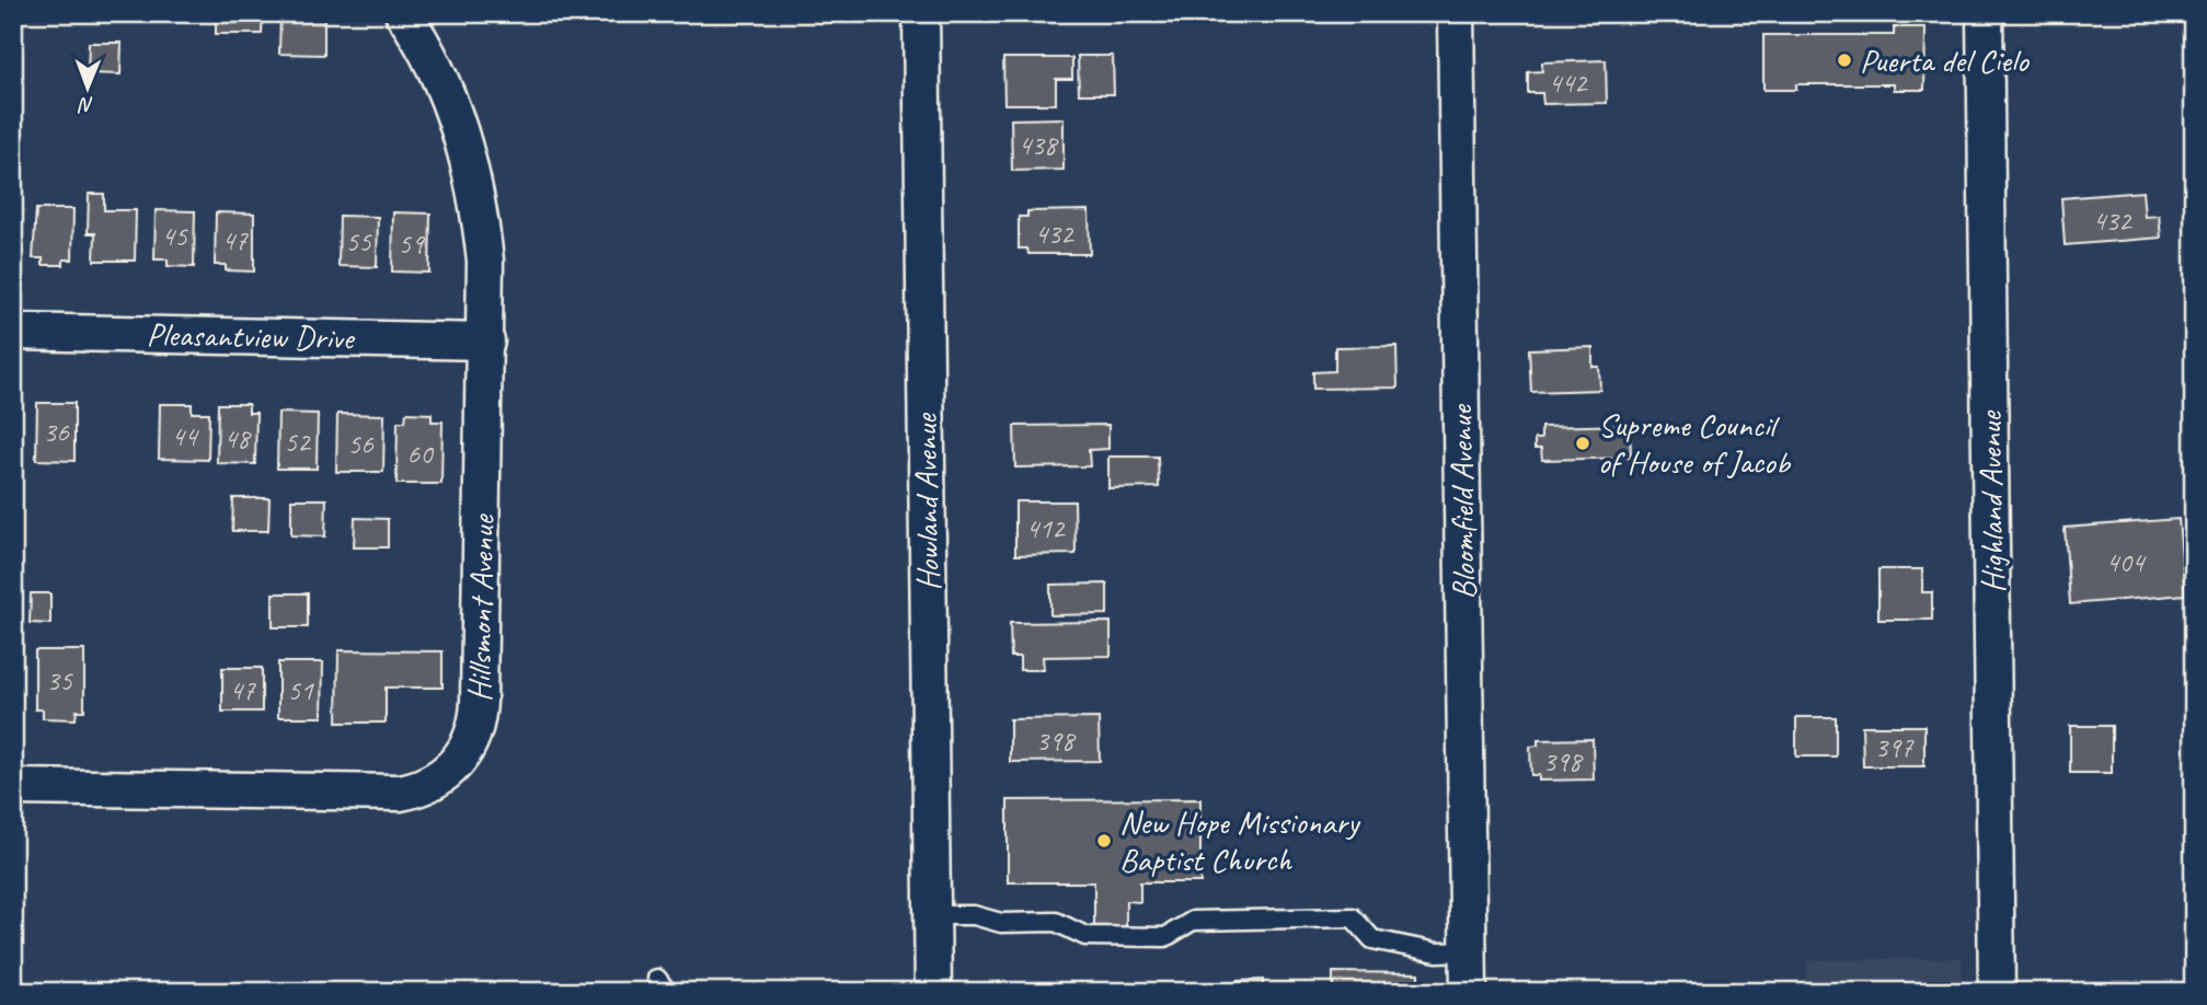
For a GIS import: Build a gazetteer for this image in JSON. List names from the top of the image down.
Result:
{
  "streets": {
    "street": [
      "Pleasantview Drive",
      "Howland Avenue",
      "Bloomfield Avenue",
      "Highland Avenue",
      "Hillsmont Avenue"
    ]
  },
  "crossings": [
    ["Pleasantview Drive", "Hillsmont Avenue"]
  ],
  "places": ["Puerta del Cielo", "Supreme Council of House of Jacob", "New Hope Missionary Baptist Church"],
  "house_numbers": [
    "442",
    "438",
    "432",
    "432",
    "45",
    "47",
    "55",
    "59",
    "36",
    "44",
    "48",
    "52",
    "56",
    "60",
    "412",
    "404",
    "35",
    "47",
    "51",
    "398",
    "397",
    "398"
  ],
  "north": "bottom"
}
